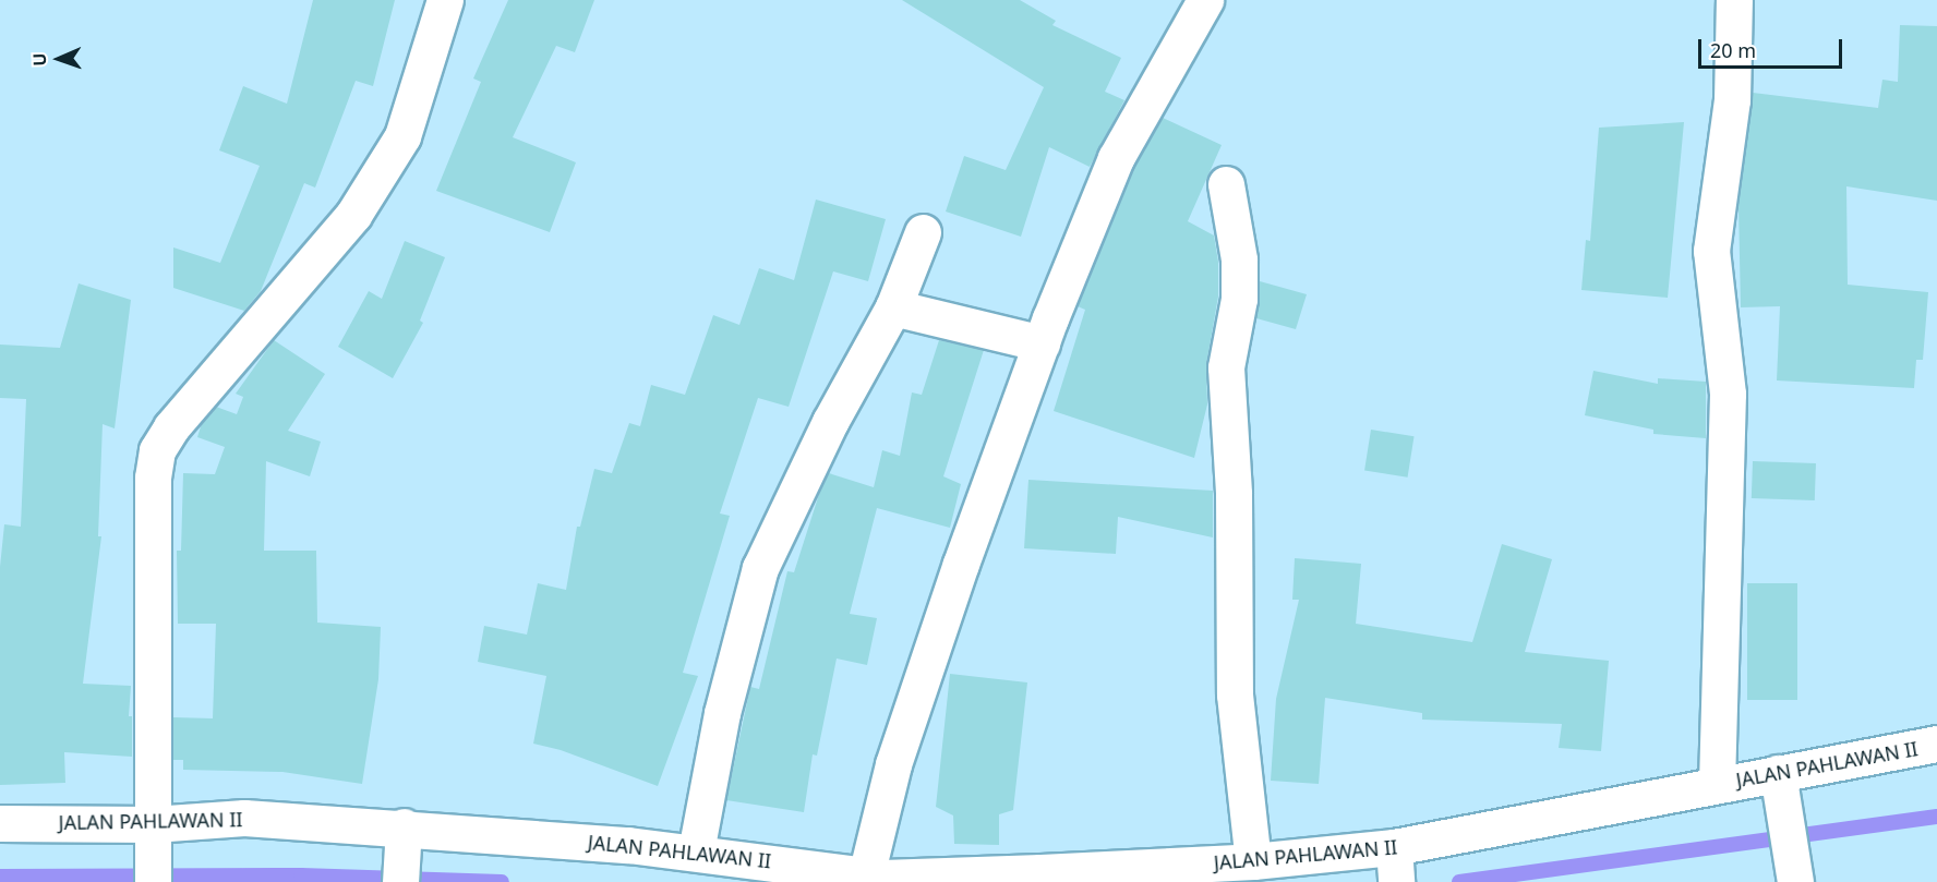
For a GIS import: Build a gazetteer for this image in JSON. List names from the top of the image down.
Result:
{
  "streets": {
    "street": ["JALAN PAHLAWAN II"]
  },
  "scale_bar": "20 m",
  "north": "left"
}
